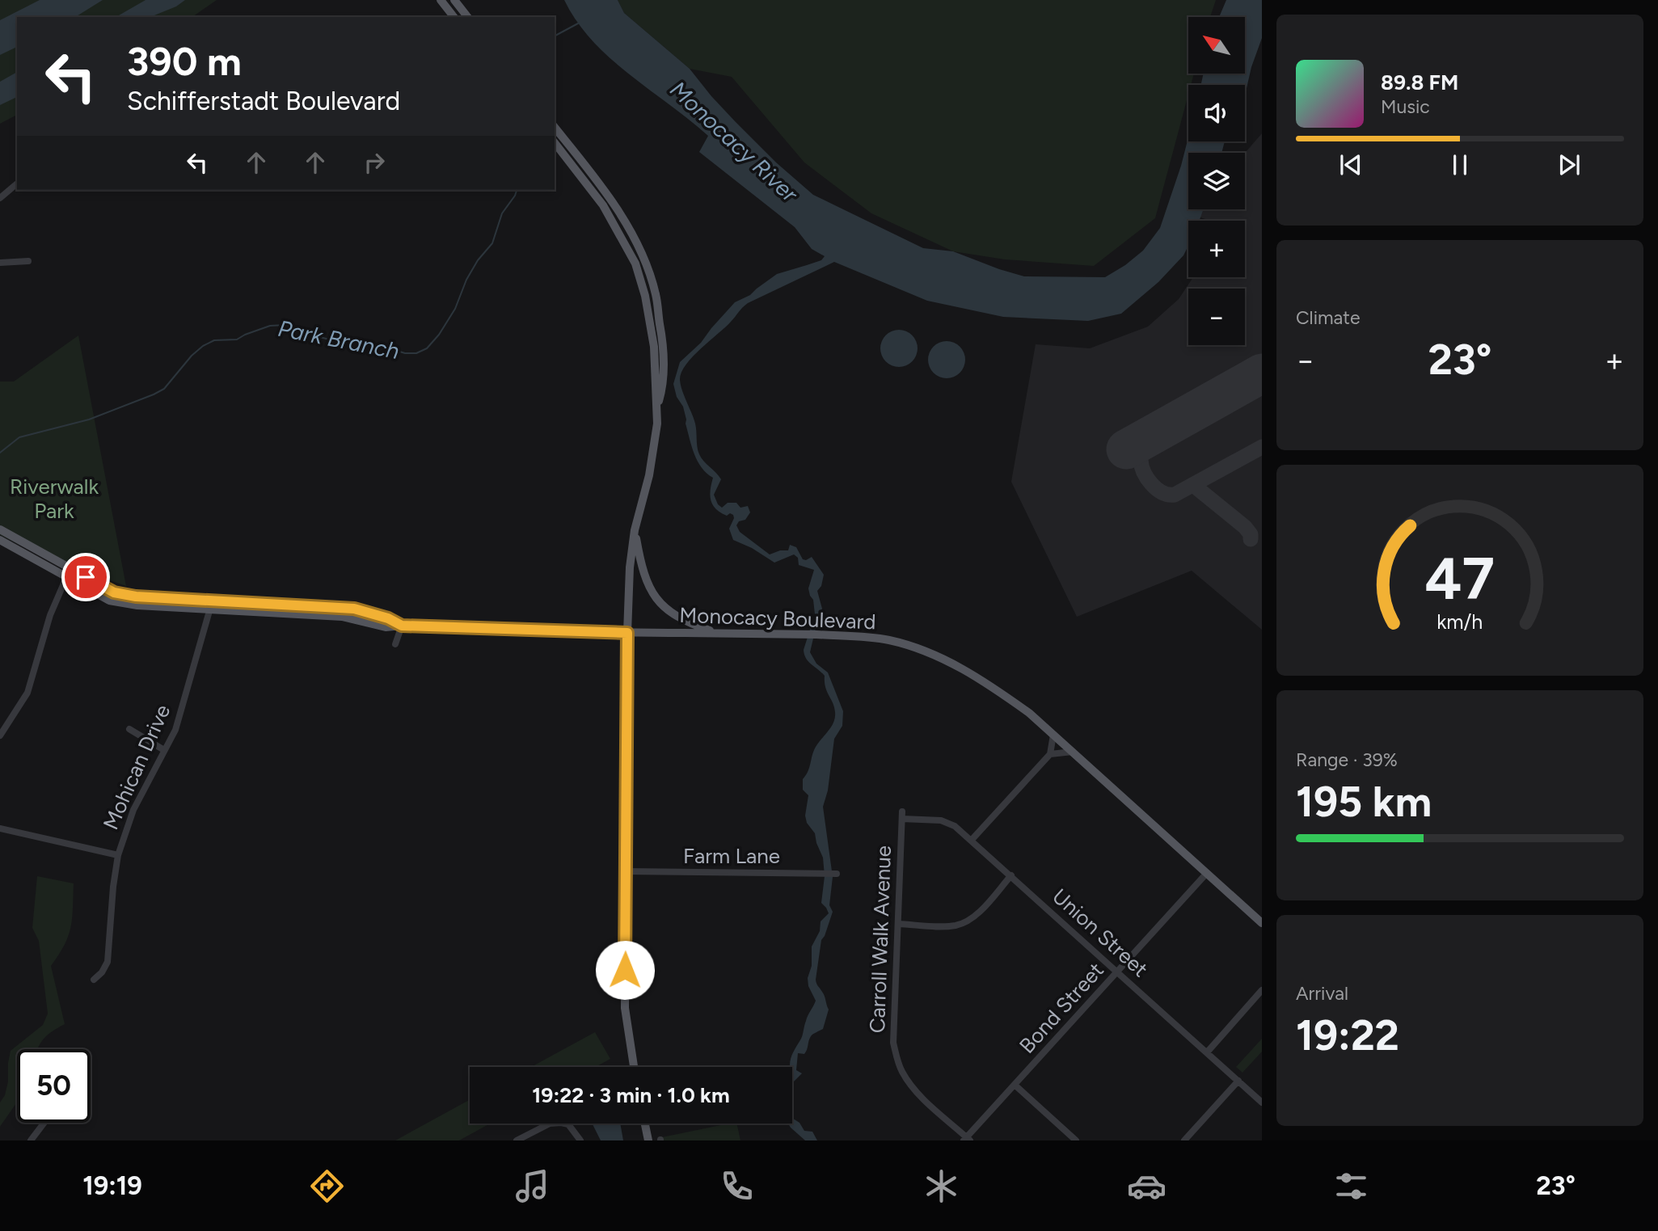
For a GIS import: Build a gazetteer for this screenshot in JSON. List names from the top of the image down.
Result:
{
  "streets": {
    "main road": ["Monocacy Boulevard"],
    "street": [
      "Mohican Drive",
      "Farm Lane",
      "Union Street",
      "Carroll Walk Avenue",
      "Bond Street"
    ]
  },
  "crossings": [
    ["Monocacy Boulevard", "Mohican Drive"],
    ["Monocacy Boulevard", "Bond Street"],
    ["Union Street", "Carroll Walk Avenue"],
    ["Union Street", "Bond Street"],
    ["Carroll Walk Avenue", "Bond Street"]
  ],
  "water": ["Monocacy River", "Park Branch"],
  "parks": ["Riverwalk Park"],
  "north": "top left",
  "page": {
    "map_buttons": ["+", "−"],
    "turn": ["390 m", "Schifferstadt Boulevard"],
    "song": ["89.8 FM", "Music"],
    "tile": [
      "Climate",
      ["Range · 39%", "195 km"],
      ["Arrival", "19:22"]
    ],
    "heat": ["−", "23°", "+"],
    "limit": "50",
    "trip": "19:22 · 3 min · 1.0 km",
    "tabs": ["19:19", "23°"],
    "gauge": ["47", "km/h"]
  }
}
